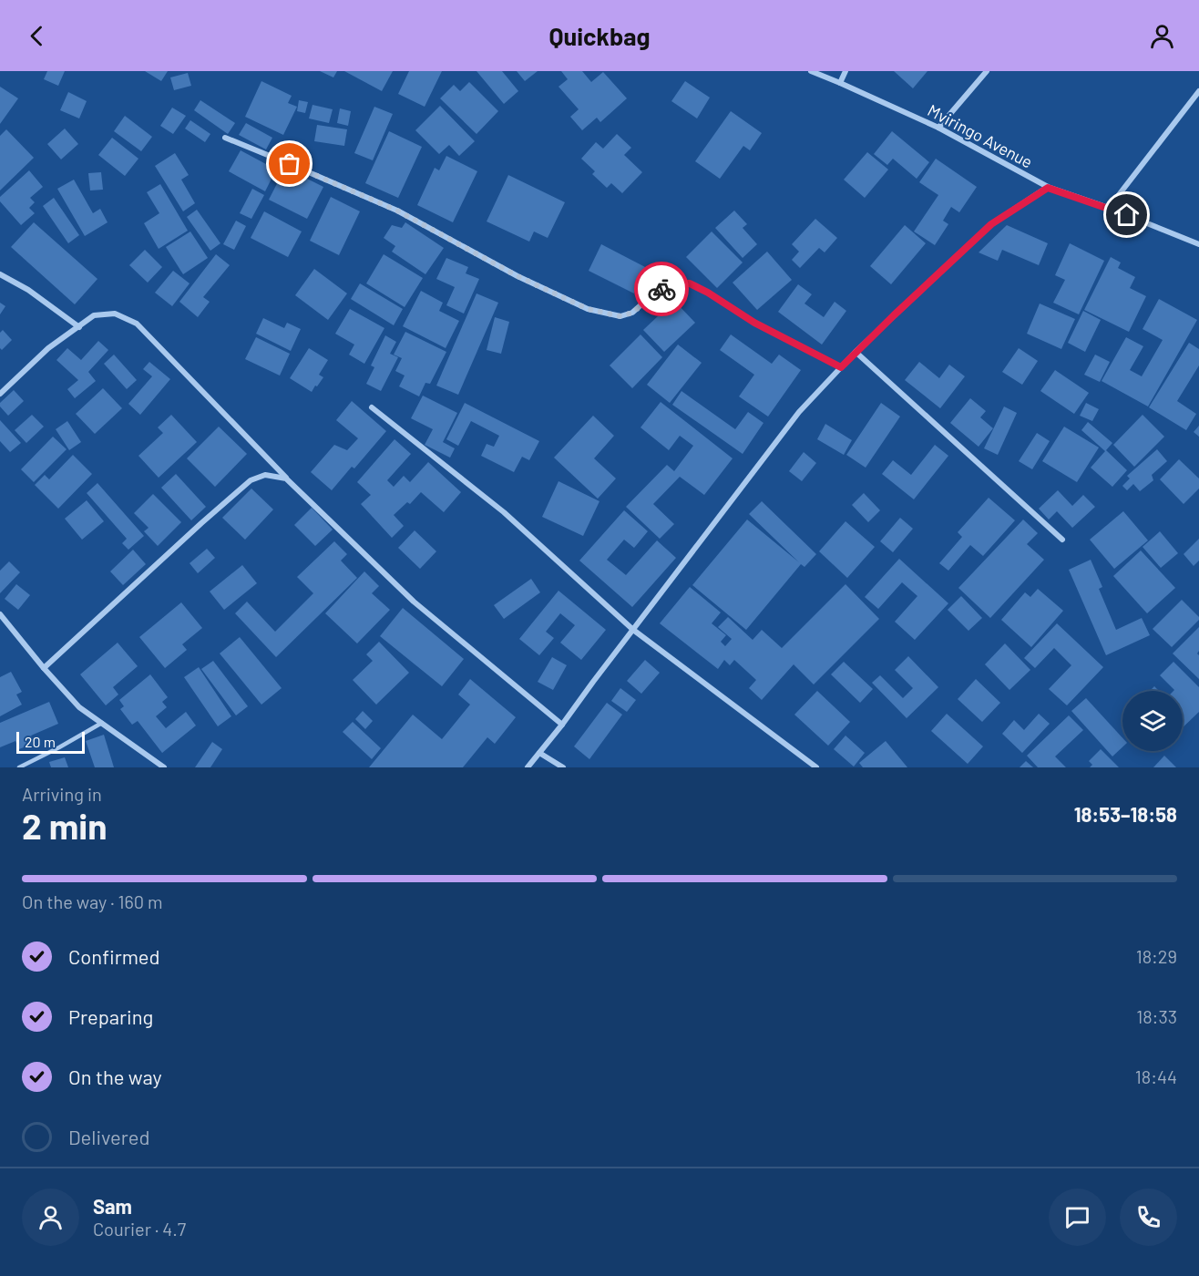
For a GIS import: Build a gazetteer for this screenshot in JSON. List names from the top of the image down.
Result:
{
  "streets": {
    "street": ["Mviringo Avenue"]
  },
  "scale_bar": "20 m",
  "page": {
    "header": "Quickbag",
    "scale": "20 m",
    "heading": ["2 min", "Arriving in", "18:53–18:58"],
    "panel": ["Sam", "Courier · 4.7"],
    "bar": "On the way · 160 m",
    "list": [
      ["Confirmed", "18:29"],
      ["Preparing", "18:33"],
      ["On the way", "18:44"],
      "Delivered"
    ]
  }
}
